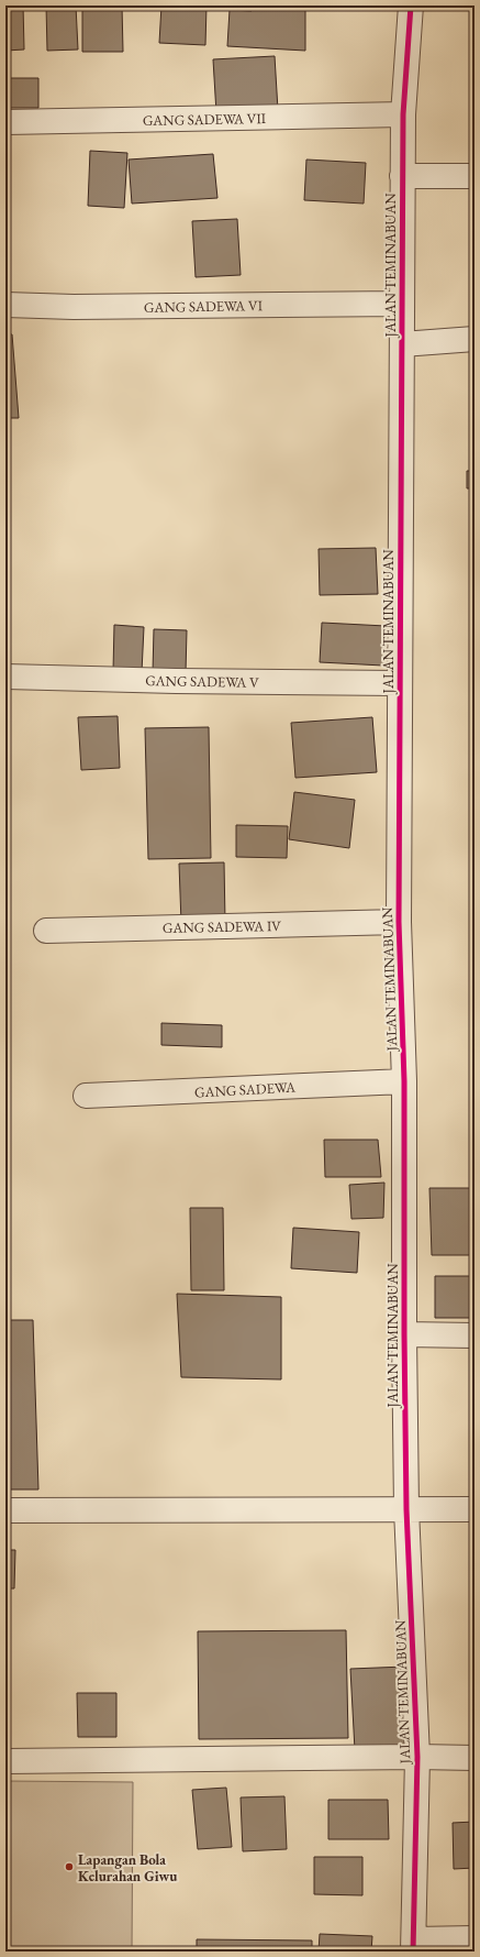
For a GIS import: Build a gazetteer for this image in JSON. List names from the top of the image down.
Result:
{
  "streets": {
    "street": [
      "GANG SADEWA VII",
      "JALAN TEMINABUAN",
      "GANG SADEWA VI",
      "GANG SADEWA V",
      "GANG SADEWA IV",
      "GANG SADEWA"
    ]
  },
  "crossings": [
    ["GANG SADEWA VII", "JALAN TEMINABUAN"],
    ["JALAN TEMINABUAN", "GANG SADEWA VI"],
    ["JALAN TEMINABUAN", "GANG SADEWA V"],
    ["JALAN TEMINABUAN", "GANG SADEWA IV"],
    ["JALAN TEMINABUAN", "GANG SADEWA"]
  ],
  "places": ["Lapangan Bola Kelurahan Giwu"]
}
